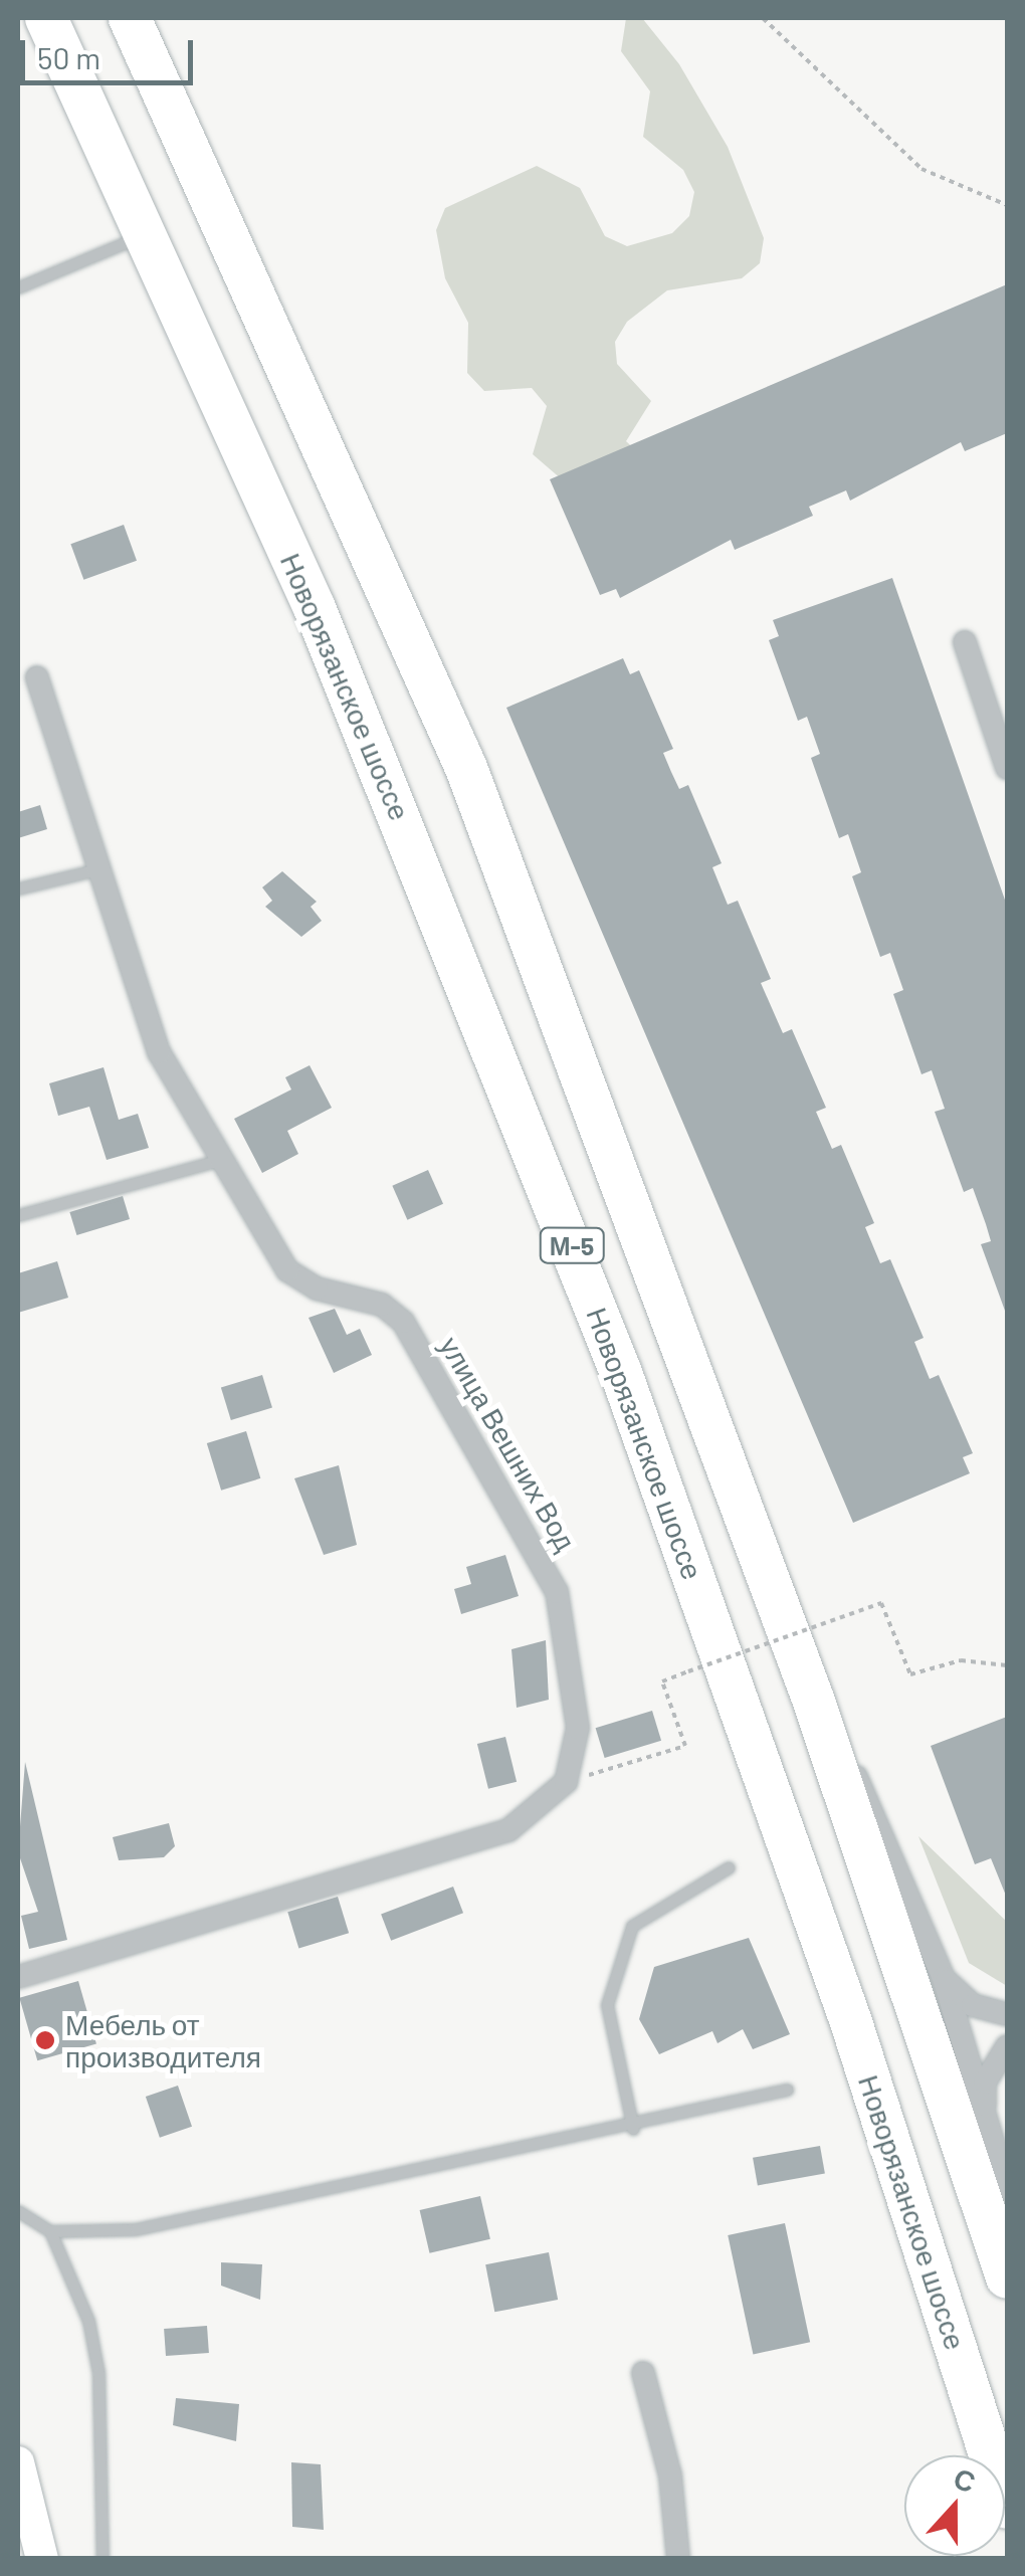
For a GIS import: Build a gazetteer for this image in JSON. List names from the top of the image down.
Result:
{
  "streets": {
    "highway": ["Новорязанское шоссе", "М-5"],
    "street": ["улица Вешних Вод"]
  },
  "places": ["Мебель от производителя"],
  "scale_bar": "50 m",
  "north": "top"
}
